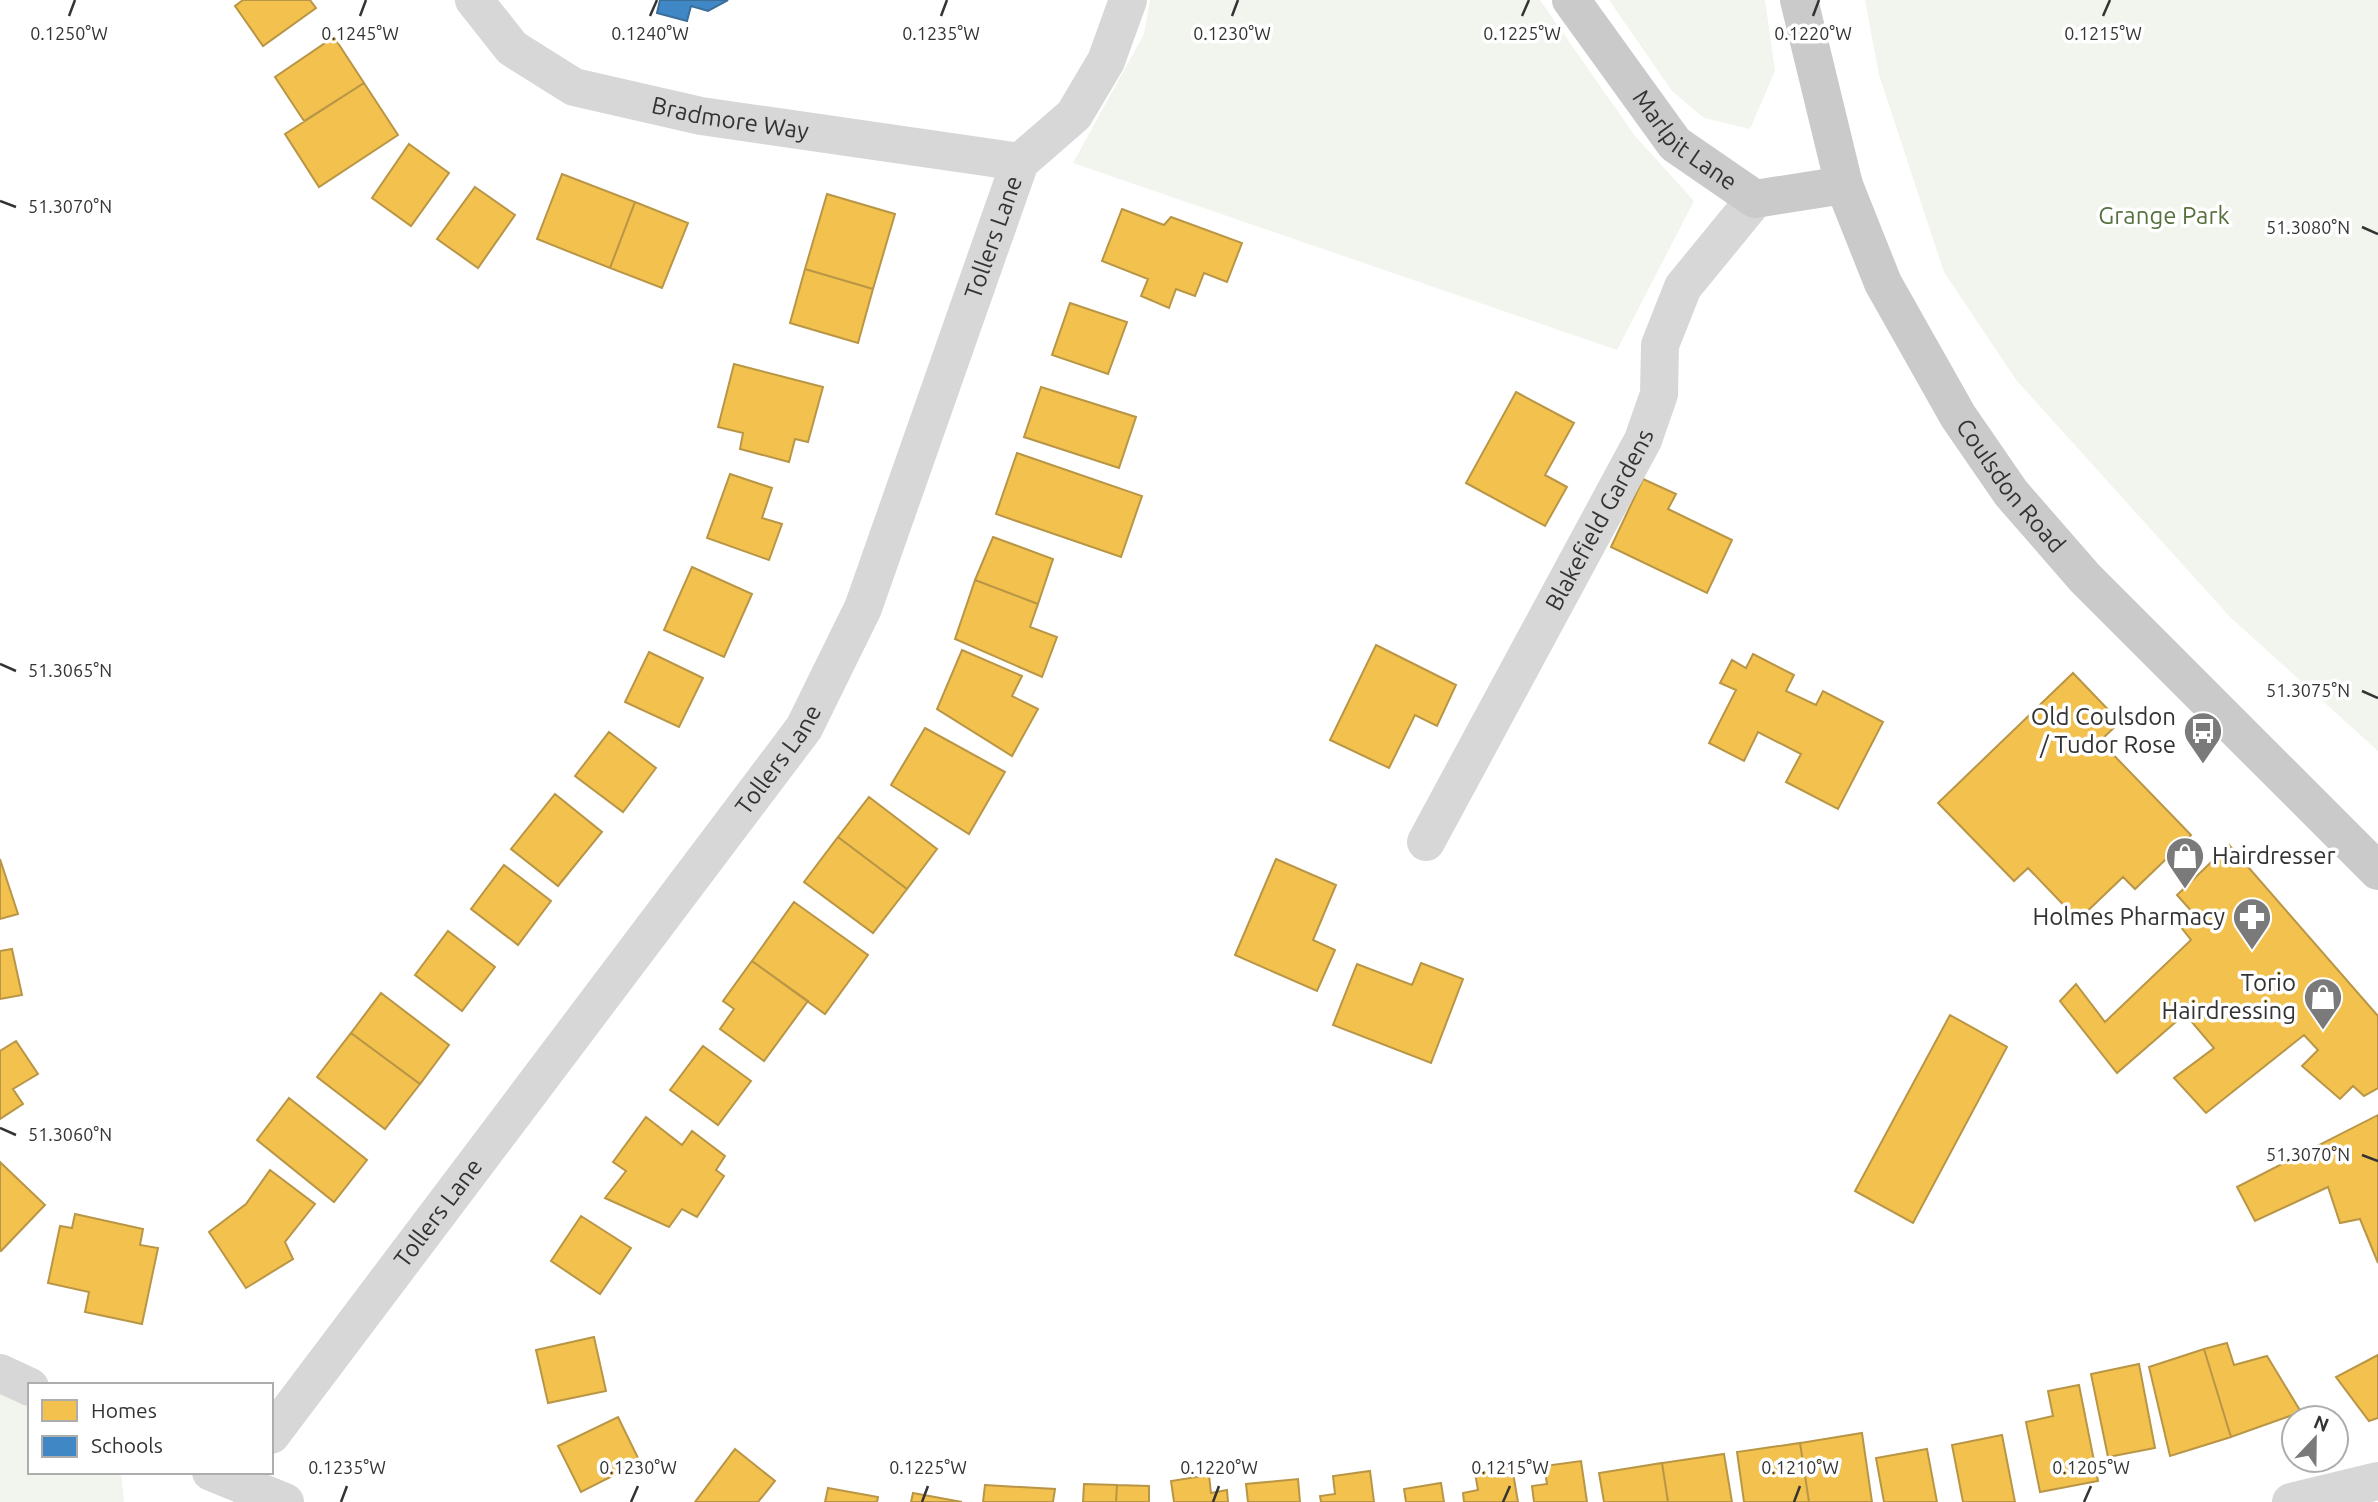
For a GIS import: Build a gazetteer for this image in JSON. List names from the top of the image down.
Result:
{
  "streets": {
    "main road": ["Marlpit Lane", "Coulsdon Road"],
    "street": ["Bradmore Way", "Tollers Lane", "Blakefield Gardens"]
  },
  "crossings": [
    ["Bradmore Way", "Tollers Lane"],
    ["Marlpit Lane", "Coulsdon Road"],
    ["Marlpit Lane", "Blakefield Gardens"]
  ],
  "parks": ["Grange Park"],
  "places": {
    "bus stop": ["Old Coulsdon / Tudor Rose"],
    "shop": ["Hairdresser", "Torio Hairdressing"],
    "pharmacy": ["Holmes Pharmacy"]
  },
  "legend": ["Homes", "Schools"],
  "north": "top",
  "coordinates": [
    "0.1245°W",
    "0.1230°W",
    "0.1215°W",
    "0.1250°W",
    "0.1240°W",
    "0.1235°W",
    "0.1225°W",
    "0.1220°W",
    "51.3070°N",
    "51.3080°N",
    "51.3065°N",
    "51.3075°N",
    "51.3060°N",
    "0.1210°W",
    "0.1205°W"
  ]
}
